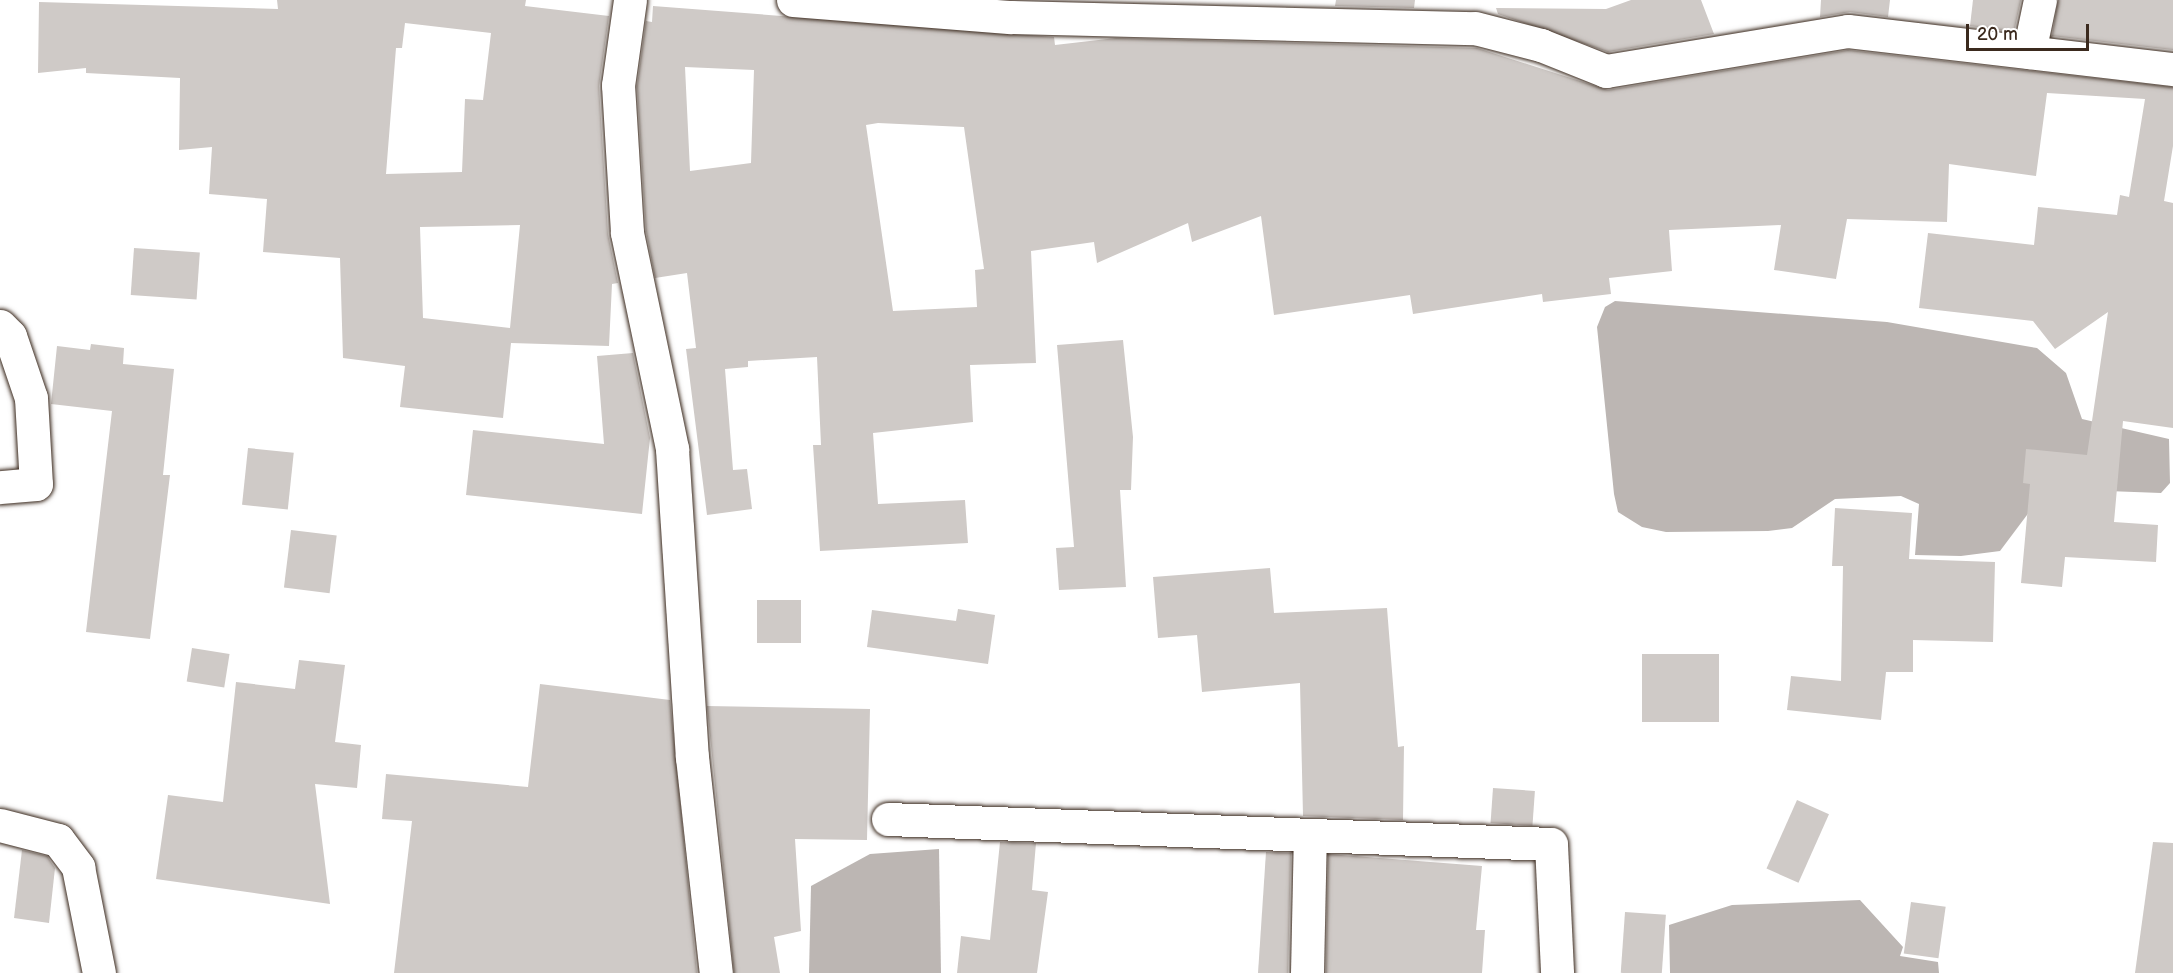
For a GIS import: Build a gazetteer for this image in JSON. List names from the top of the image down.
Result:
{
  "scale_bar": "20 m"
}
